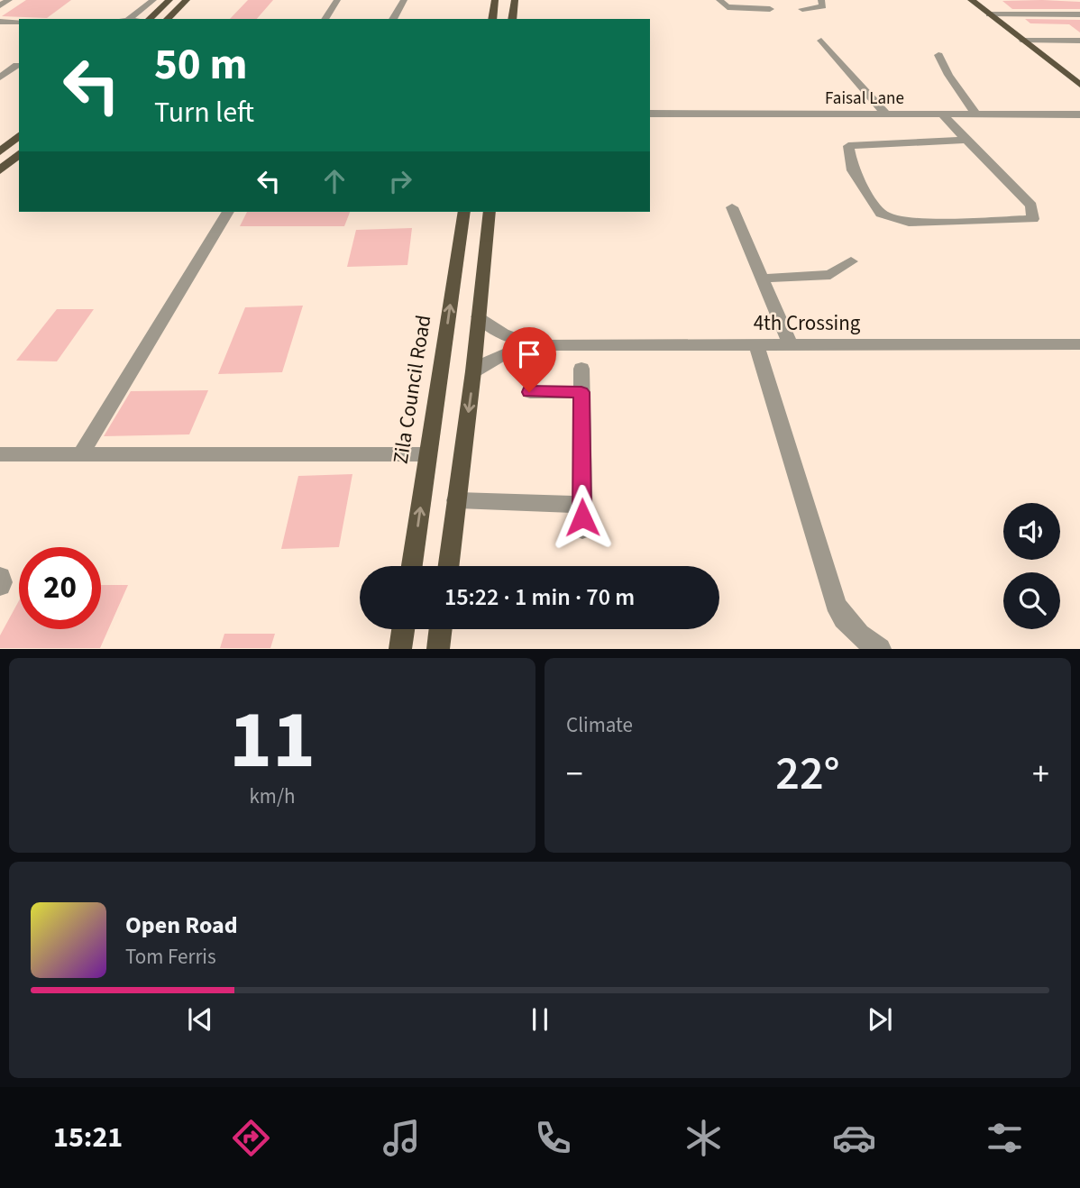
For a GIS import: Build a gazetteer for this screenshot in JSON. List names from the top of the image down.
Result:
{
  "streets": {
    "main road": ["Zila Council Road"],
    "street": ["Faisal Lane", "4th Crossing"]
  },
  "page": {
    "turn": ["50 m", "Turn left"],
    "limit": "20",
    "trip": "15:22 · 1 min · 70 m",
    "tile": [
      ["11", "km/h"],
      "Climate"
    ],
    "heat": ["−", "22°", "+"],
    "song": ["Open Road", "Tom Ferris"],
    "tabs": "15:21"
  }
}
